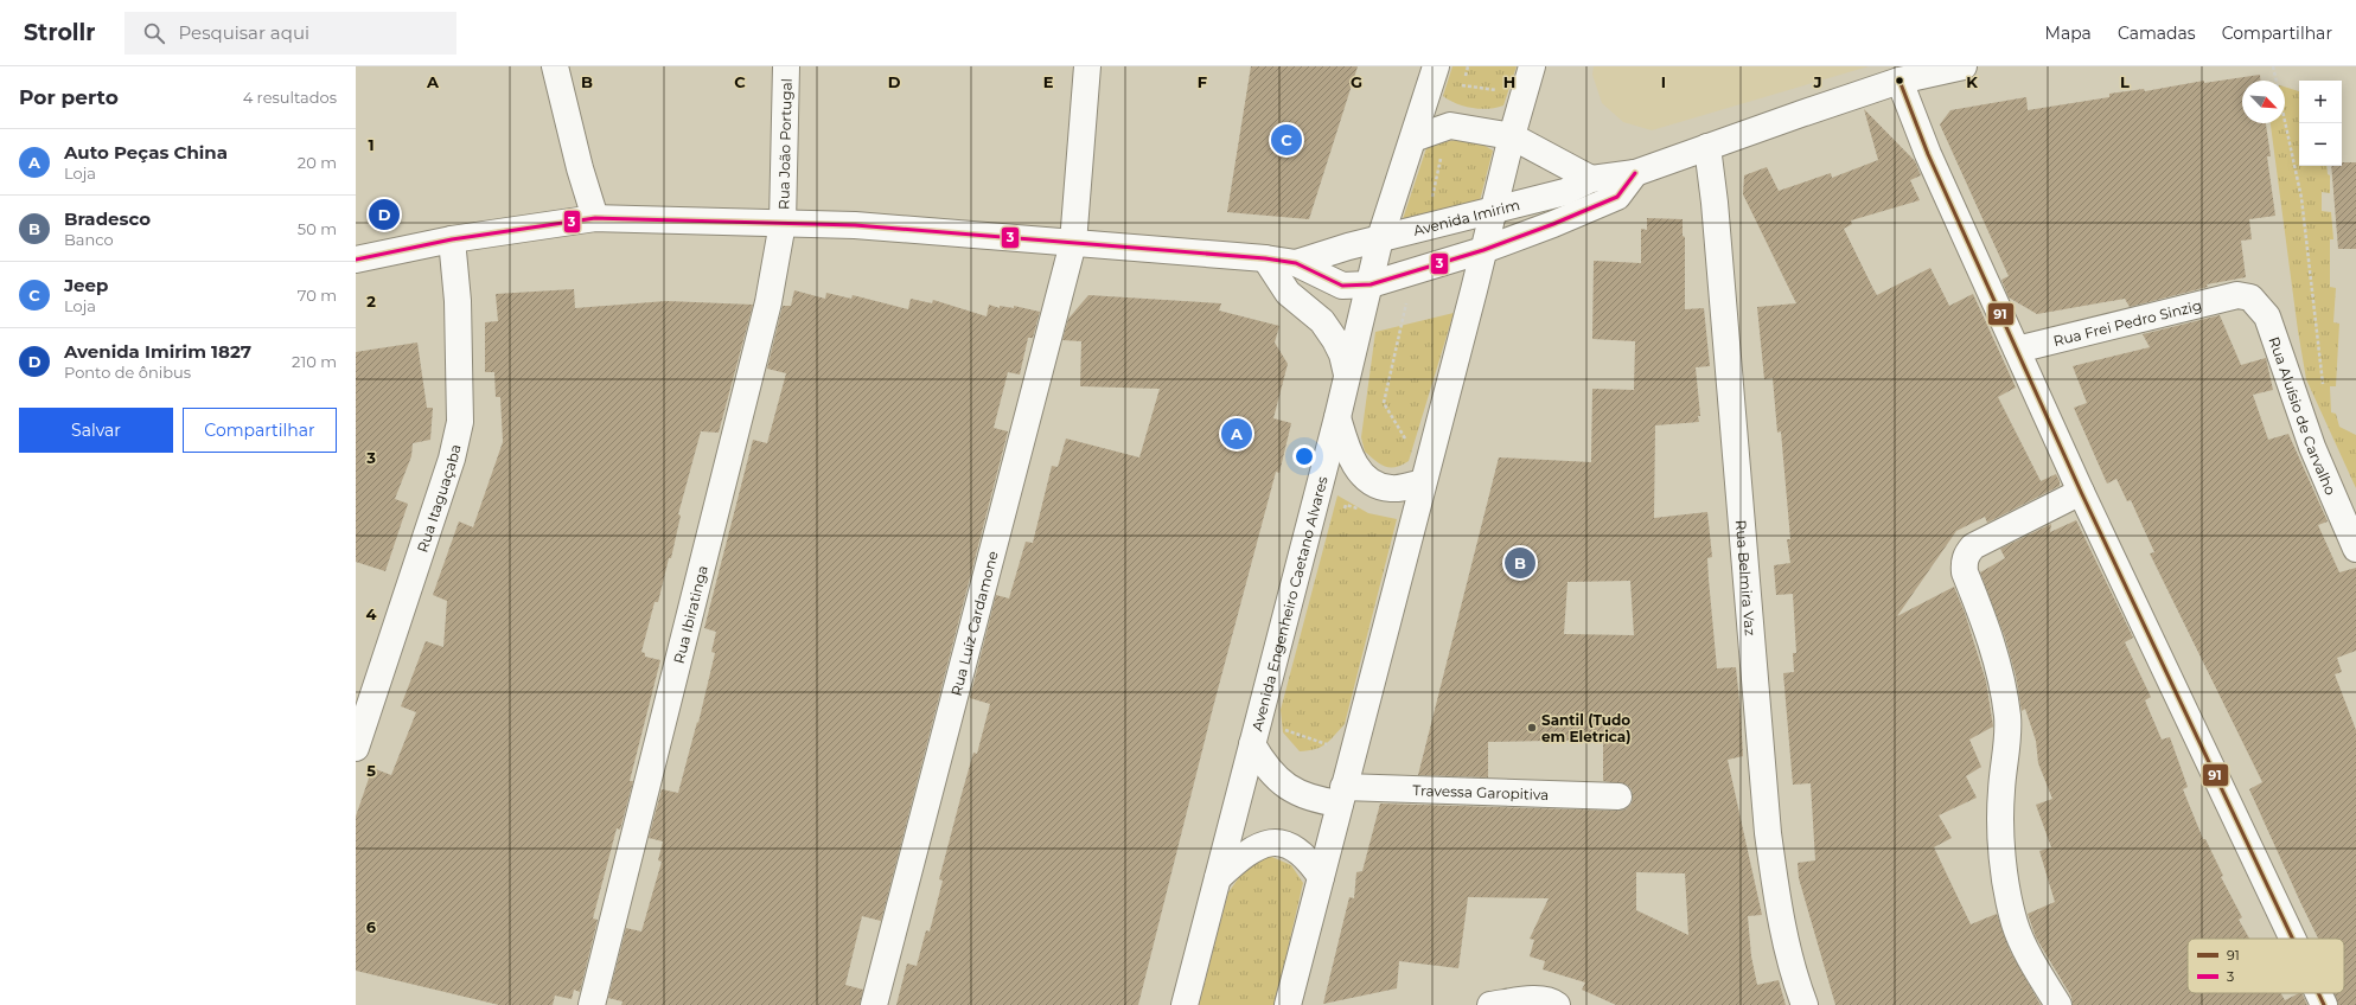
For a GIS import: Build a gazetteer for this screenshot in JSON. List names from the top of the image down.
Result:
{
  "streets": {
    "street": [
      "Rua João Portugal",
      "Avenida Imirim",
      "Rua Frei Pedro Sinzig",
      "Rua Aluísio de Carvalho",
      "Rua Itaguaçaba",
      "Rua Belmira Vaz",
      "Avenida Engenheiro Caetano Alvares",
      "Rua Ibiratinga",
      "Rua Luíz Cardamone",
      "Travessa Garopitiva"
    ]
  },
  "crossings": [
    ["Rua João Portugal", "Avenida Imirim"],
    ["Rua João Portugal", "Rua Ibiratinga"],
    ["Avenida Imirim", "Rua Itaguaçaba"],
    ["Avenida Imirim", "Rua Belmira Vaz"],
    ["Avenida Imirim", "Avenida Engenheiro Caetano Alvares"],
    ["Avenida Imirim", "Rua Ibiratinga"],
    ["Avenida Imirim", "Rua Luíz Cardamone"],
    ["Rua Frei Pedro Sinzig", "Rua Aluísio de Carvalho"],
    ["Avenida Engenheiro Caetano Alvares", "Travessa Garopitiva"]
  ],
  "places": ["Santil (Tudo em Eletrica)"],
  "lines": ["transit line 91", "transit line 3"],
  "legend": ["91", "3"],
  "north": "bottom right",
  "page": {
    "header": "Strollr",
    "search": "Pesquisar aqui",
    "nav": ["Mapa", "Camadas", "Compartilhar"],
    "heading": ["Por perto", "4 resultados"],
    "map_buttons": ["+", "−"],
    "pins": [
      "C",
      "D",
      "A",
      "B"
    ],
    "list": [
      {
        "mark": "A",
        "name": "Auto Peças China",
        "note": "Loja",
        "value": "20 m"
      },
      {
        "mark": "B",
        "name": "Bradesco",
        "note": "Banco",
        "value": "50 m"
      },
      {
        "mark": "C",
        "name": "Jeep",
        "note": "Loja",
        "value": "70 m"
      },
      {
        "mark": "D",
        "name": "Avenida Imirim 1827",
        "note": "Ponto de ônibus",
        "value": "210 m"
      }
    ],
    "buttons": ["Salvar", "Compartilhar"]
  },
  "grid": {
    "columns": [
      "A",
      "B",
      "C",
      "D",
      "E",
      "F",
      "G",
      "H",
      "I",
      "J",
      "K",
      "L"
    ],
    "rows": [
      "1",
      "2",
      "3",
      "4",
      "5",
      "6"
    ]
  }
}
